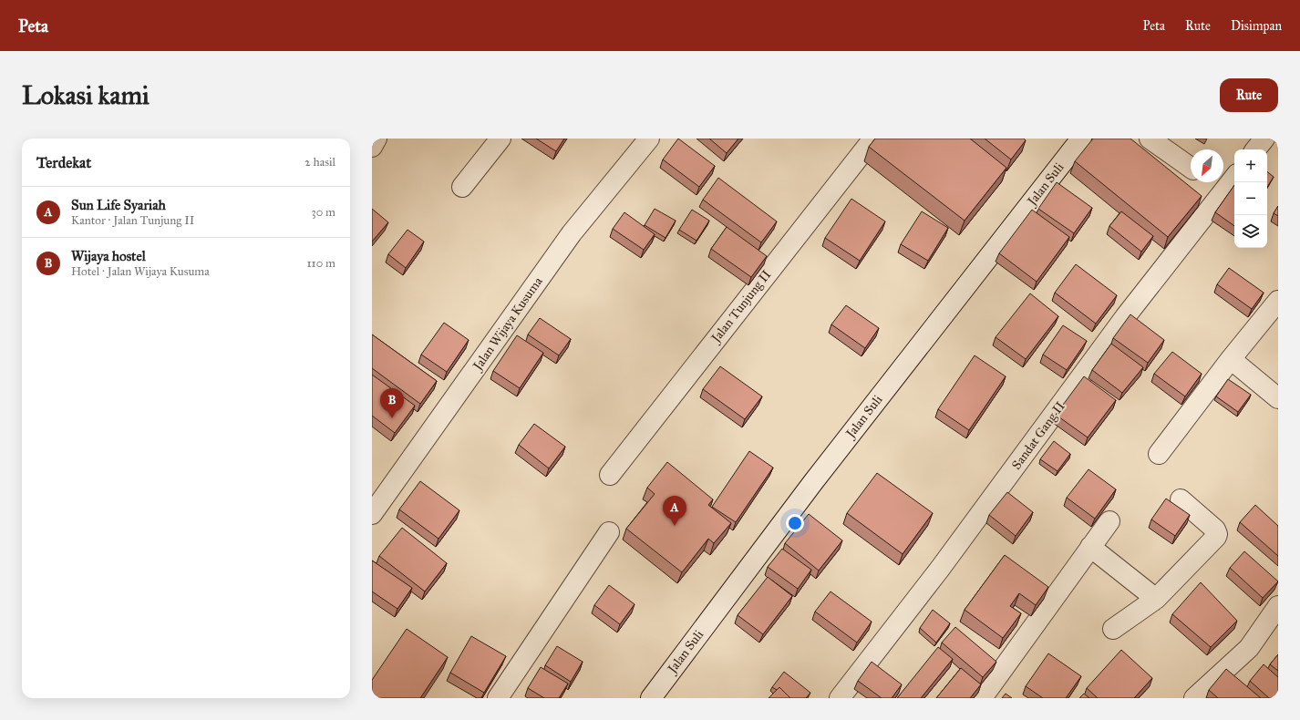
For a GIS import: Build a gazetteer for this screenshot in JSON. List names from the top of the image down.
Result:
{
  "streets": {
    "street": [
      "Jalan Suli",
      "Jalan Tunjung II",
      "Jalan Wijaya Kusuma",
      "Sandat Gang II"
    ]
  },
  "north": "bottom left",
  "page": {
    "header": "Peta",
    "nav": ["Peta", "Rute", "Disimpan"],
    "buttons": "Rute",
    "title": "Lokasi kami",
    "heading": ["Terdekat", "2 hasil"],
    "map_buttons": ["+", "−"],
    "list": [
      {
        "mark": "A",
        "name": "Sun Life Syariah",
        "note": "Kantor · Jalan Tunjung II",
        "value": "30 m"
      },
      {
        "mark": "B",
        "name": "Wijaya hostel",
        "note": "Hotel · Jalan Wijaya Kusuma",
        "value": "110 m"
      }
    ],
    "pins": ["B", "A"]
  }
}
